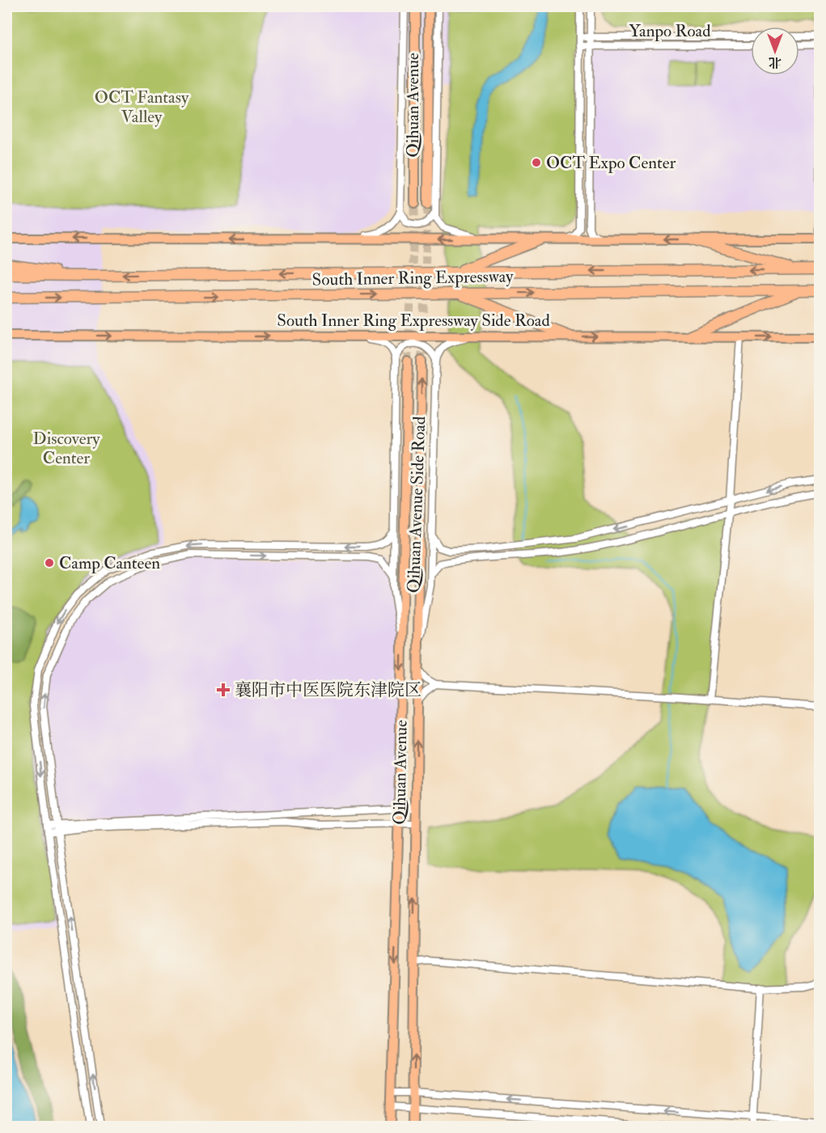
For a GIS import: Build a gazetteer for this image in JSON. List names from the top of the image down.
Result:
{
  "streets": {
    "highway": ["South Inner Ring Expressway"],
    "main road": ["Qihuan Avenue", "South Inner Ring Expressway Side Road"],
    "street": ["Yanpo Road", "Qihuan Avenue Side Road"]
  },
  "crossings": [
    ["Qihuan Avenue", "Qihuan Avenue Side Road"]
  ],
  "one_way": ["South Inner Ring Expressway Side Road"],
  "parks": ["OCT Fantasy Valley", "Discovery Center"],
  "places": {
    "other": ["OCT Expo Center", "Camp Canteen"],
    "health": ["襄阳市中医医院东津院区"]
  },
  "north": "bottom"
}
